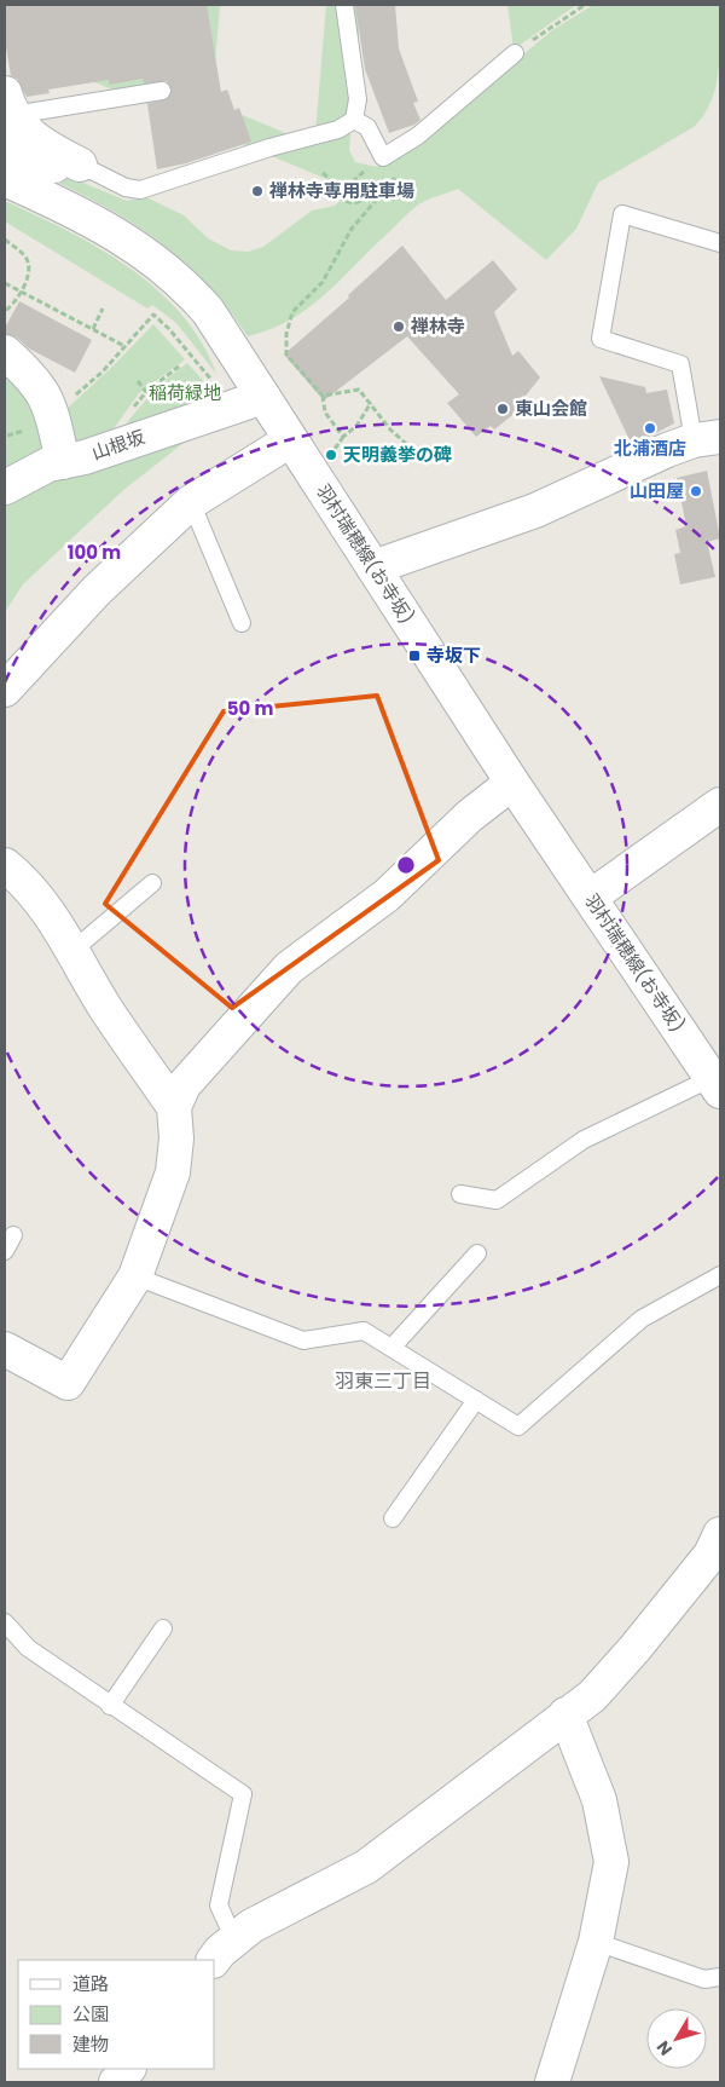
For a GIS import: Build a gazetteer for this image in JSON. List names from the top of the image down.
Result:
{
  "streets": {
    "street": ["山根坂", "羽村瑞穂線(お寺坂)"]
  },
  "crossings": [
    ["山根坂", "羽村瑞穂線(お寺坂)"]
  ],
  "districts": ["羽東三丁目"],
  "parks": ["稲荷緑地"],
  "places": {
    "other": [
      "禅林寺専用駐車場",
      "禅林寺",
      "東山会館",
      "北浦酒店",
      "天明義挙の碑",
      "山田屋"
    ],
    "transit": ["寺坂下"]
  },
  "legend": ["道路", "公園", "建物"],
  "north": "bottom left",
  "rings": ["100 m", "50 m"]
}
